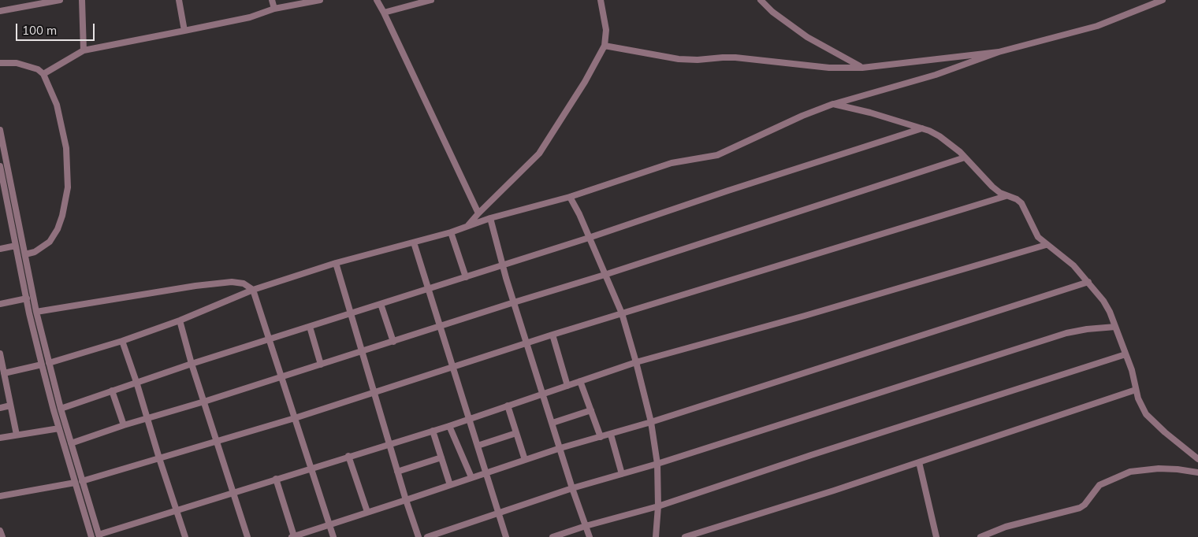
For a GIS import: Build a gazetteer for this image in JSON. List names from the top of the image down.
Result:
{
  "scale_bar": "100 m"
}
